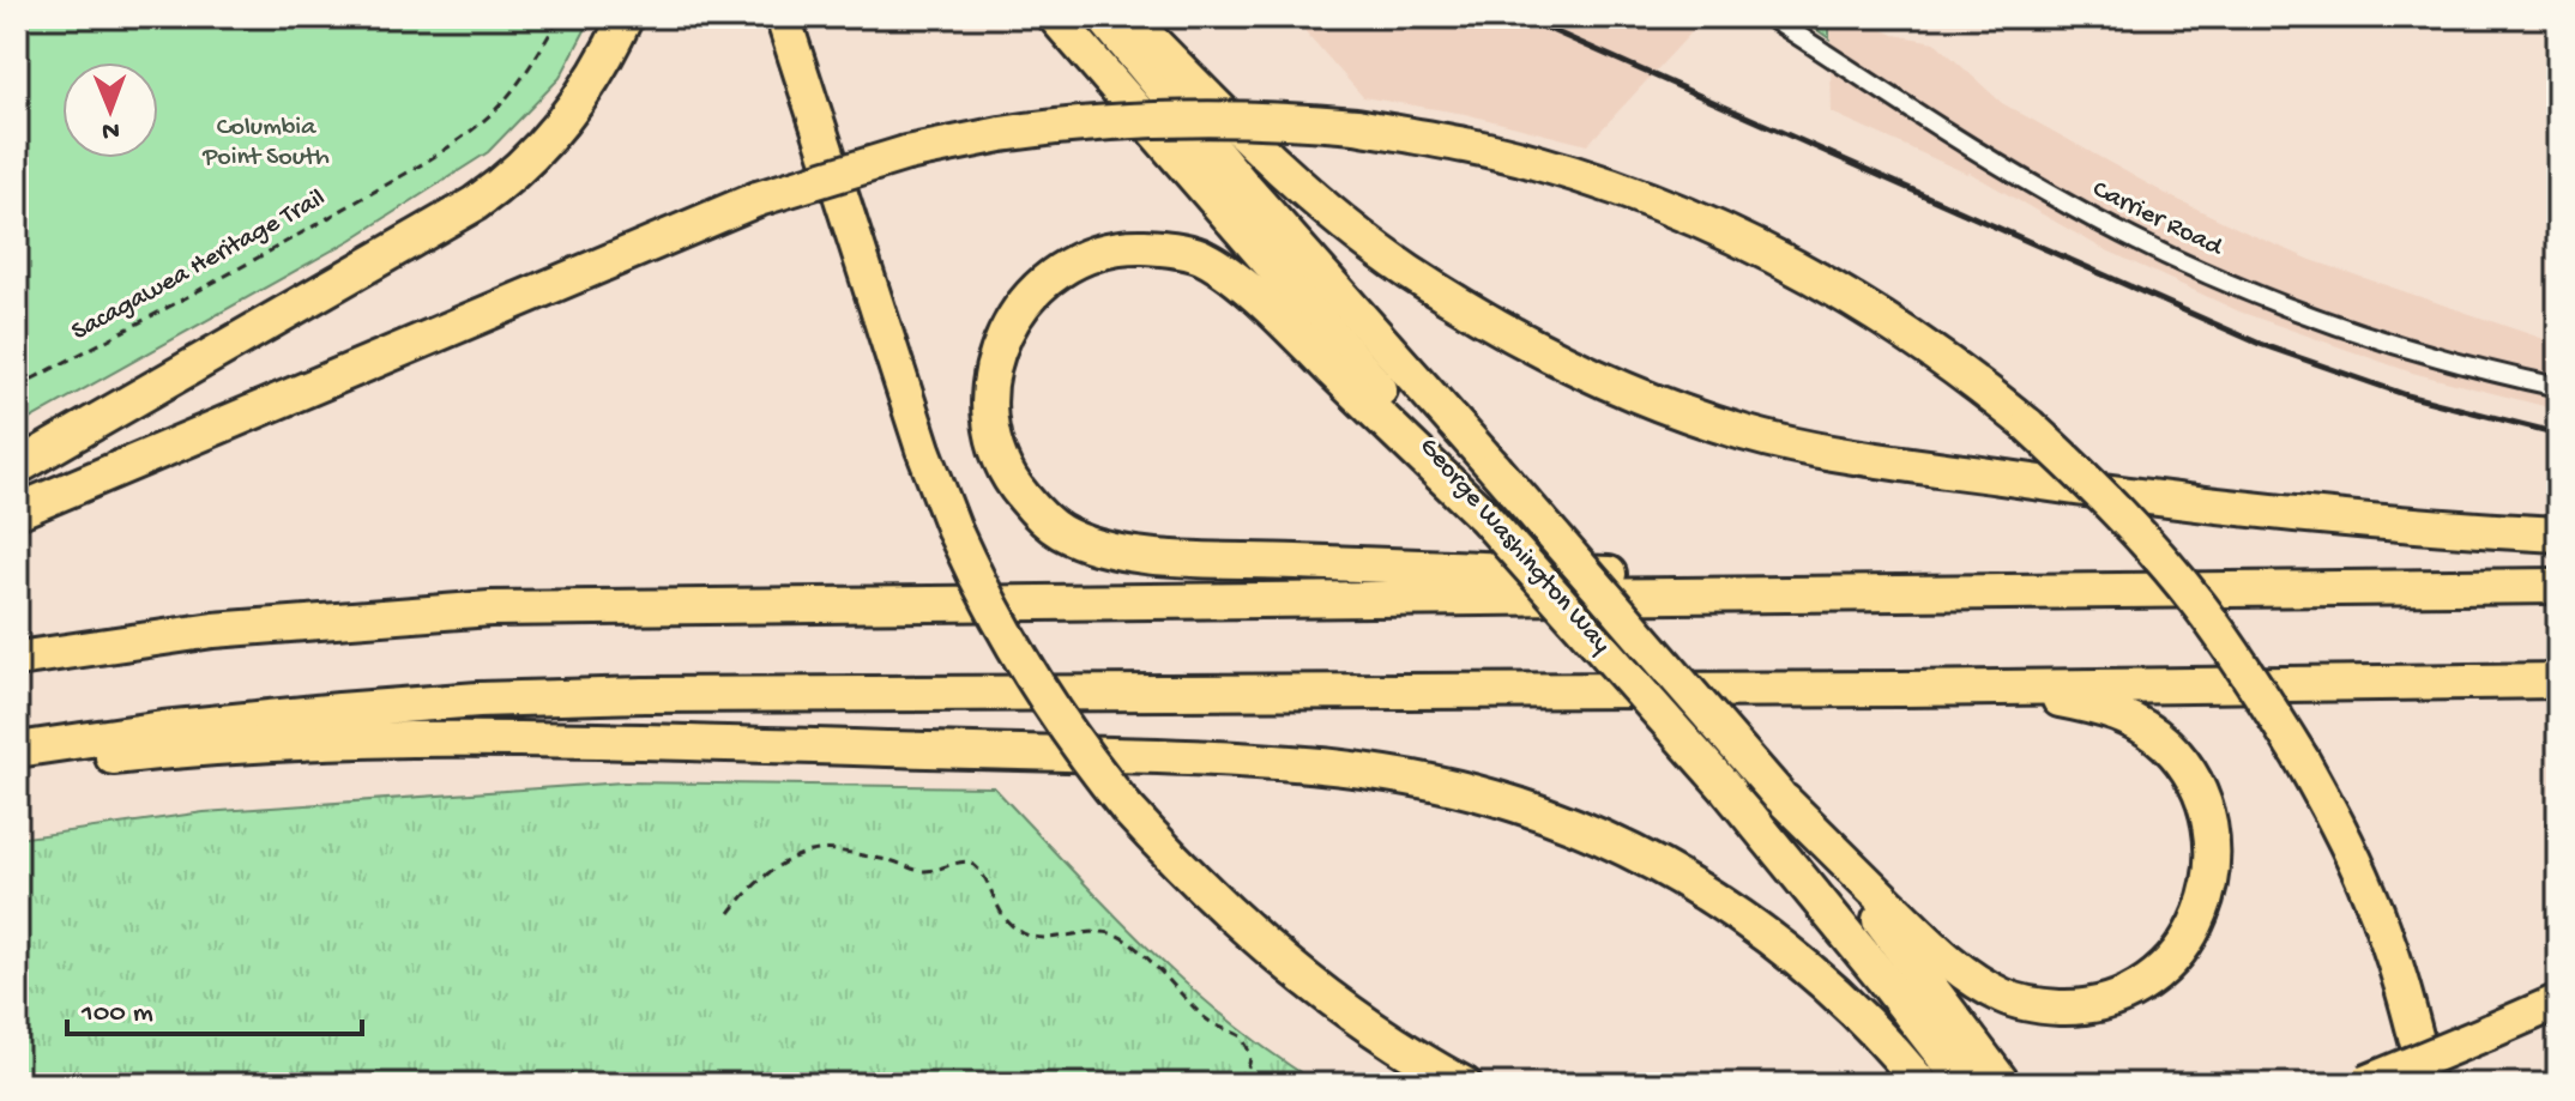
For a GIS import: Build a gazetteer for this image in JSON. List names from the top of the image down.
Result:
{
  "streets": {
    "highway": ["George Washington Way"],
    "street": ["Carrier Road"],
    "path": ["Sacagawea Heritage Trail"]
  },
  "parks": ["Columbia Point South"],
  "scale_bar": "100 m",
  "north": "bottom"
}
